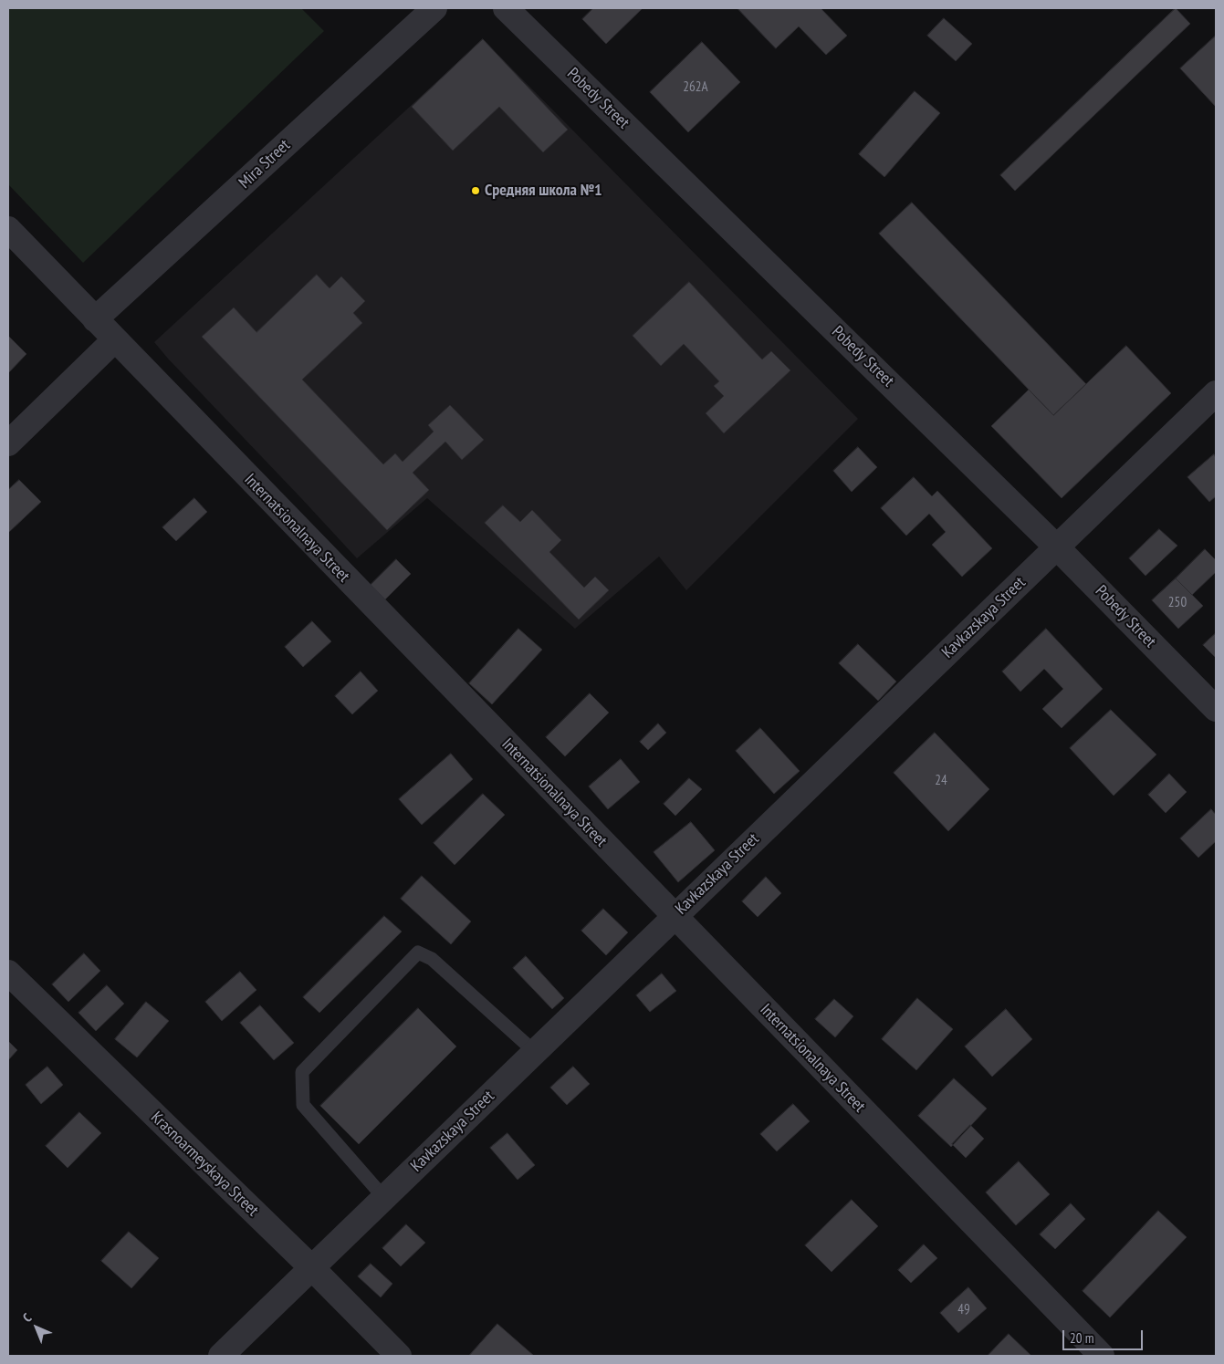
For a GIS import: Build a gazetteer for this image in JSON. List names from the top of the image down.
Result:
{
  "streets": {
    "street": [
      "Pobedy Street",
      "Mira Street",
      "Internatsionalnaya Street",
      "Kavkazskaya Street",
      "Krasnoarmeyskaya Street"
    ]
  },
  "crossings": [
    ["Pobedy Street", "Kavkazskaya Street"],
    ["Mira Street", "Internatsionalnaya Street"],
    ["Internatsionalnaya Street", "Kavkazskaya Street"],
    ["Kavkazskaya Street", "Krasnoarmeyskaya Street"]
  ],
  "places": ["Средняя школа №1"],
  "house_numbers": [
    "262А",
    "250",
    "24",
    "49"
  ],
  "scale_bar": "20 m",
  "north": "top left"
}
